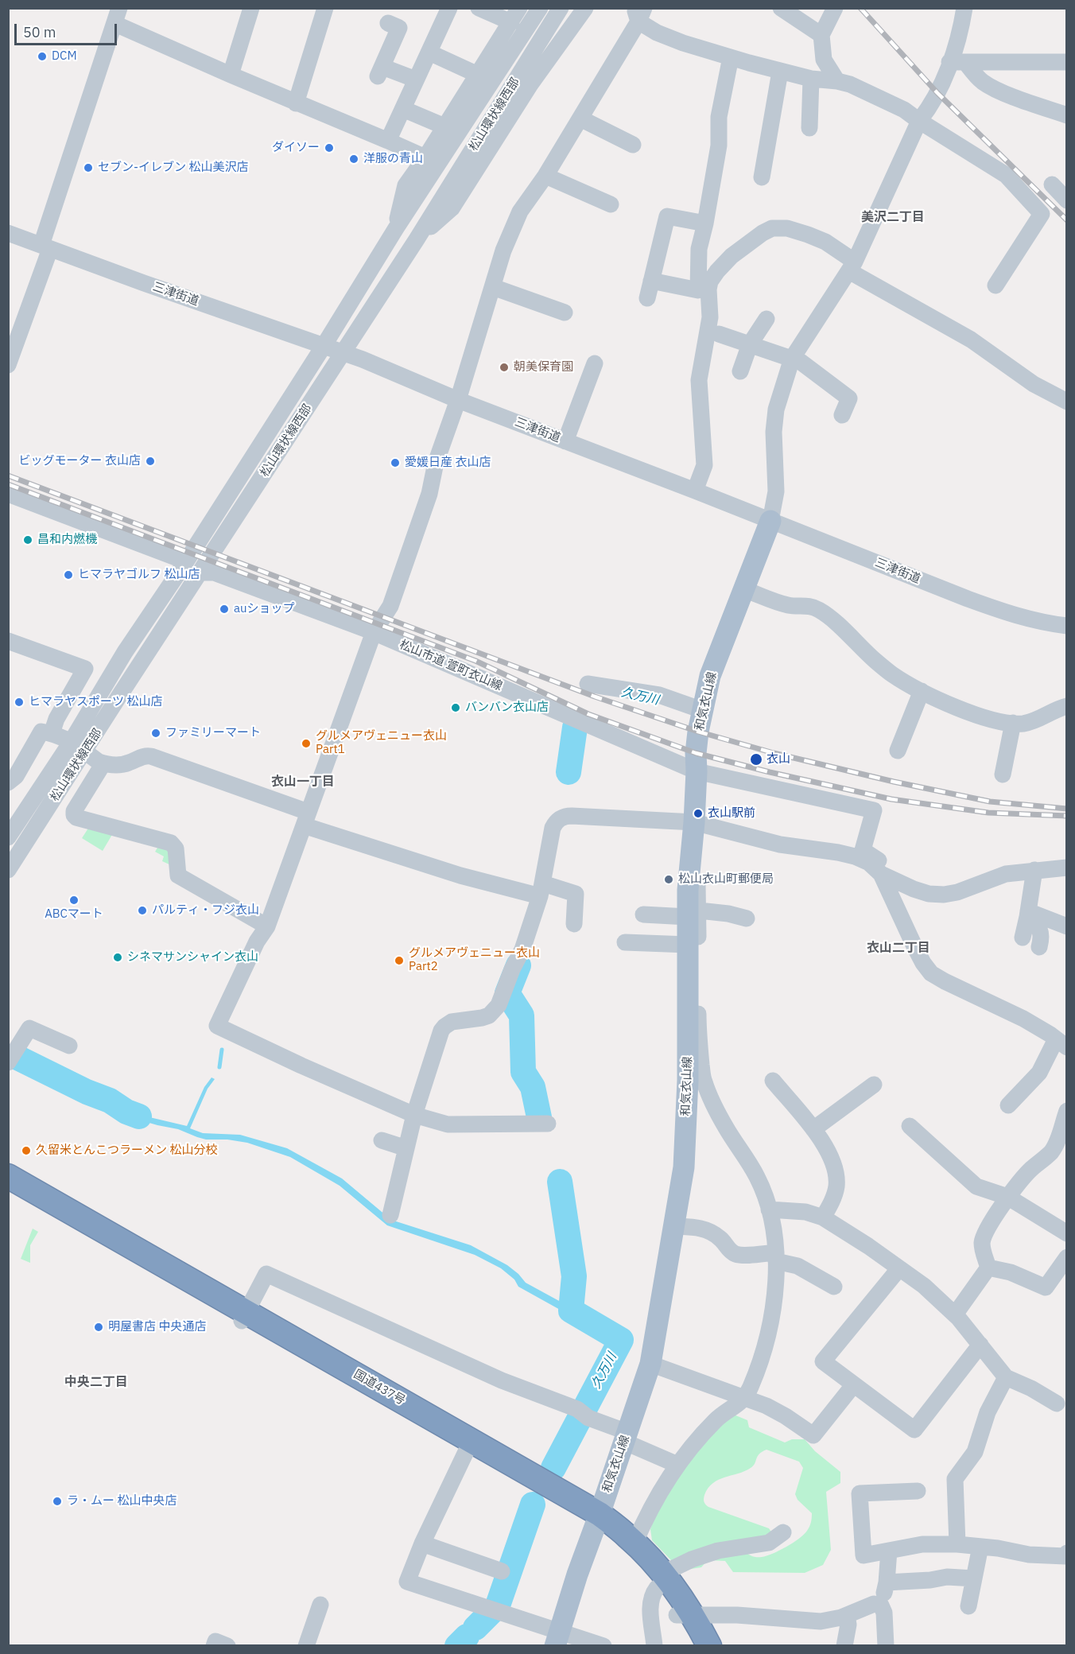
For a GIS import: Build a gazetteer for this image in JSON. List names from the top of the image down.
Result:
{
  "streets": {
    "highway": ["国道437号"],
    "main road": ["和気衣山線"],
    "street": ["松山環状線西部", "三津街道", "松山市道 萱町衣山線"]
  },
  "crossings": [
    ["松山環状線西部", "三津街道"],
    ["松山環状線西部", "松山市道 萱町衣山線"],
    ["三津街道", "和気衣山線"],
    ["松山市道 萱町衣山線", "和気衣山線"],
    ["和気衣山線", "国道437号"]
  ],
  "districts": [
    "美沢二丁目",
    "衣山一丁目",
    "衣山二丁目",
    "中央二丁目"
  ],
  "water": ["久万川"],
  "places": [
    "DCM",
    "ダイソー",
    "洋服の青山",
    "セブン-イレブン 松山美沢店",
    "朝美保育園",
    "ビッグモーター 衣山店",
    "愛媛日産 衣山店",
    "昌和内燃機",
    "ヒマラヤゴルフ 松山店",
    "auショップ",
    "ヒマラヤスポーツ 松山店",
    "バンバン衣山店",
    "ファミリーマート",
    "グルメアヴェニュー衣山 Part1",
    "衣山",
    "衣山駅前",
    "松山衣山町郵便局",
    "ABCマート",
    "パルティ・フジ衣山",
    "シネマサンシャイン衣山",
    "グルメアヴェニュー衣山 Part2",
    "久留米とんこつラーメン 松山分校",
    "明屋書店 中央通店",
    "ラ・ムー 松山中央店"
  ],
  "scale_bar": "50 m"
}
